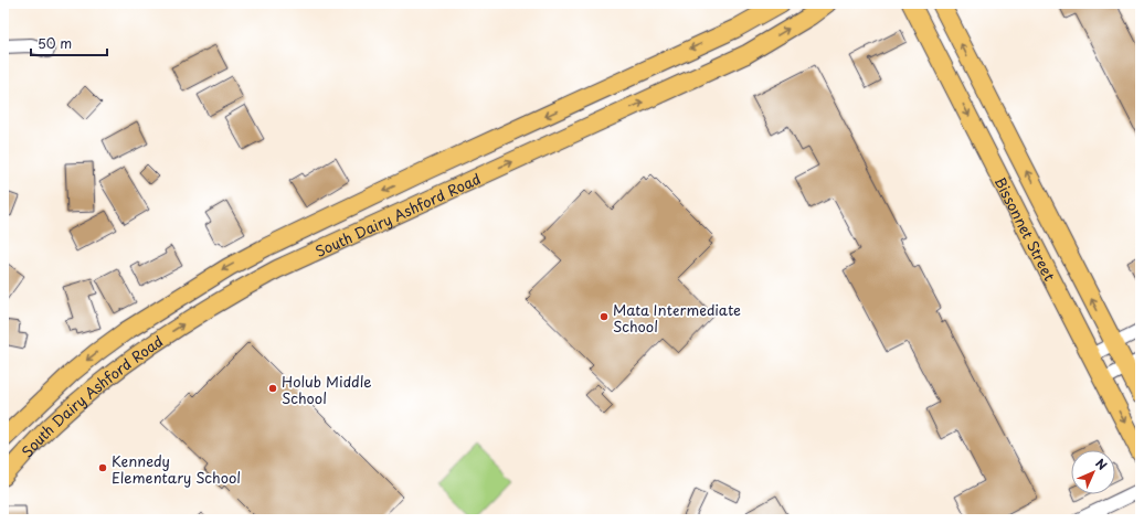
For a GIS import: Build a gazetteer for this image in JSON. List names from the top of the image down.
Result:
{
  "streets": {
    "main road": ["South Dairy Ashford Road", "Bissonnet Street"]
  },
  "places": ["Mata Intermediate School", "Holub Middle School", "Kennedy Elementary School"],
  "scale_bar": "50 m",
  "north": "top right"
}
